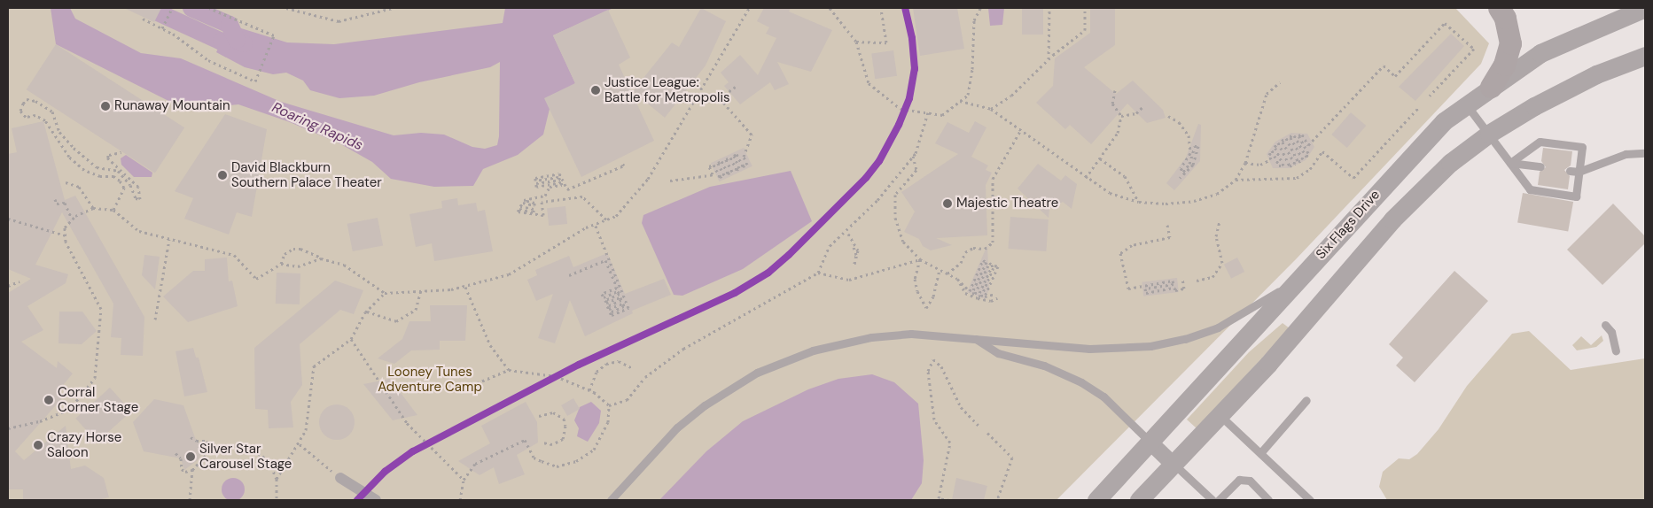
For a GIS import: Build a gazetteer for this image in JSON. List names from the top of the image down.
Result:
{
  "streets": {
    "street": ["Six Flags Drive"]
  },
  "water": ["Roaring Rapids"],
  "parks": ["Looney Tunes Adventure Camp"],
  "places": [
    "Justice League: Battle for Metropolis",
    "Runaway Mountain",
    "David Blackburn Southern Palace Theater",
    "Majestic Theatre",
    "Corral Corner Stage",
    "Crazy Horse Saloon",
    "Silver Star Carousel Stage"
  ]
}
